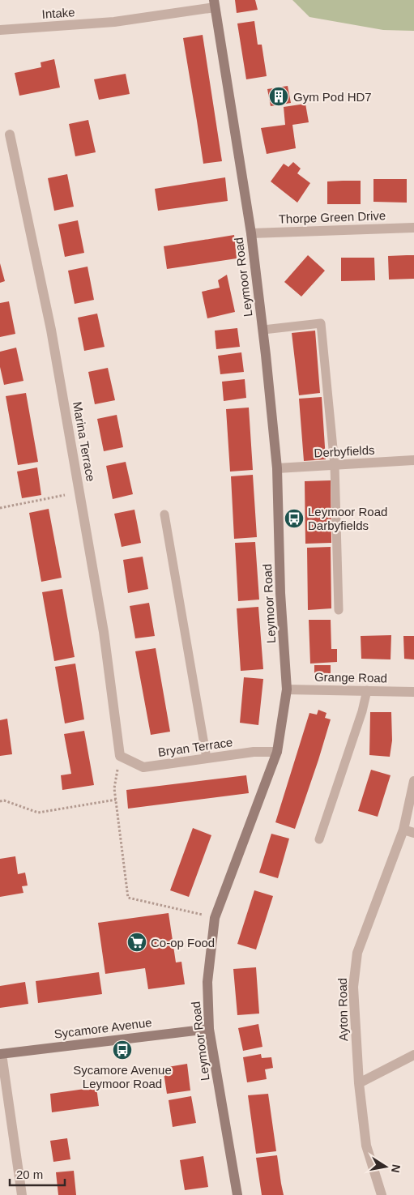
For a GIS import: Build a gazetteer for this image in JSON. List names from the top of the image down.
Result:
{
  "streets": {
    "street": [
      "Intake",
      "Thorpe Green Drive",
      "Leymoor Road",
      "Marina Terrace",
      "Derbyfields",
      "Grange Road",
      "Bryan Terrace",
      "Ayton Road",
      "Sycamore Avenue"
    ]
  },
  "crossings": [
    ["Intake", "Leymoor Road"],
    ["Thorpe Green Drive", "Leymoor Road"],
    ["Leymoor Road", "Derbyfields"],
    ["Leymoor Road", "Grange Road"],
    ["Leymoor Road", "Bryan Terrace"],
    ["Leymoor Road", "Sycamore Avenue"],
    ["Marina Terrace", "Bryan Terrace"]
  ],
  "places": {
    "building": ["Gym Pod HD7"],
    "bus stop": ["Leymoor Road Darbyfields", "Sycamore Avenue Leymoor Road"],
    "supermarket": ["Co-op Food"]
  },
  "scale_bar": "20 m",
  "north": "right"
}
